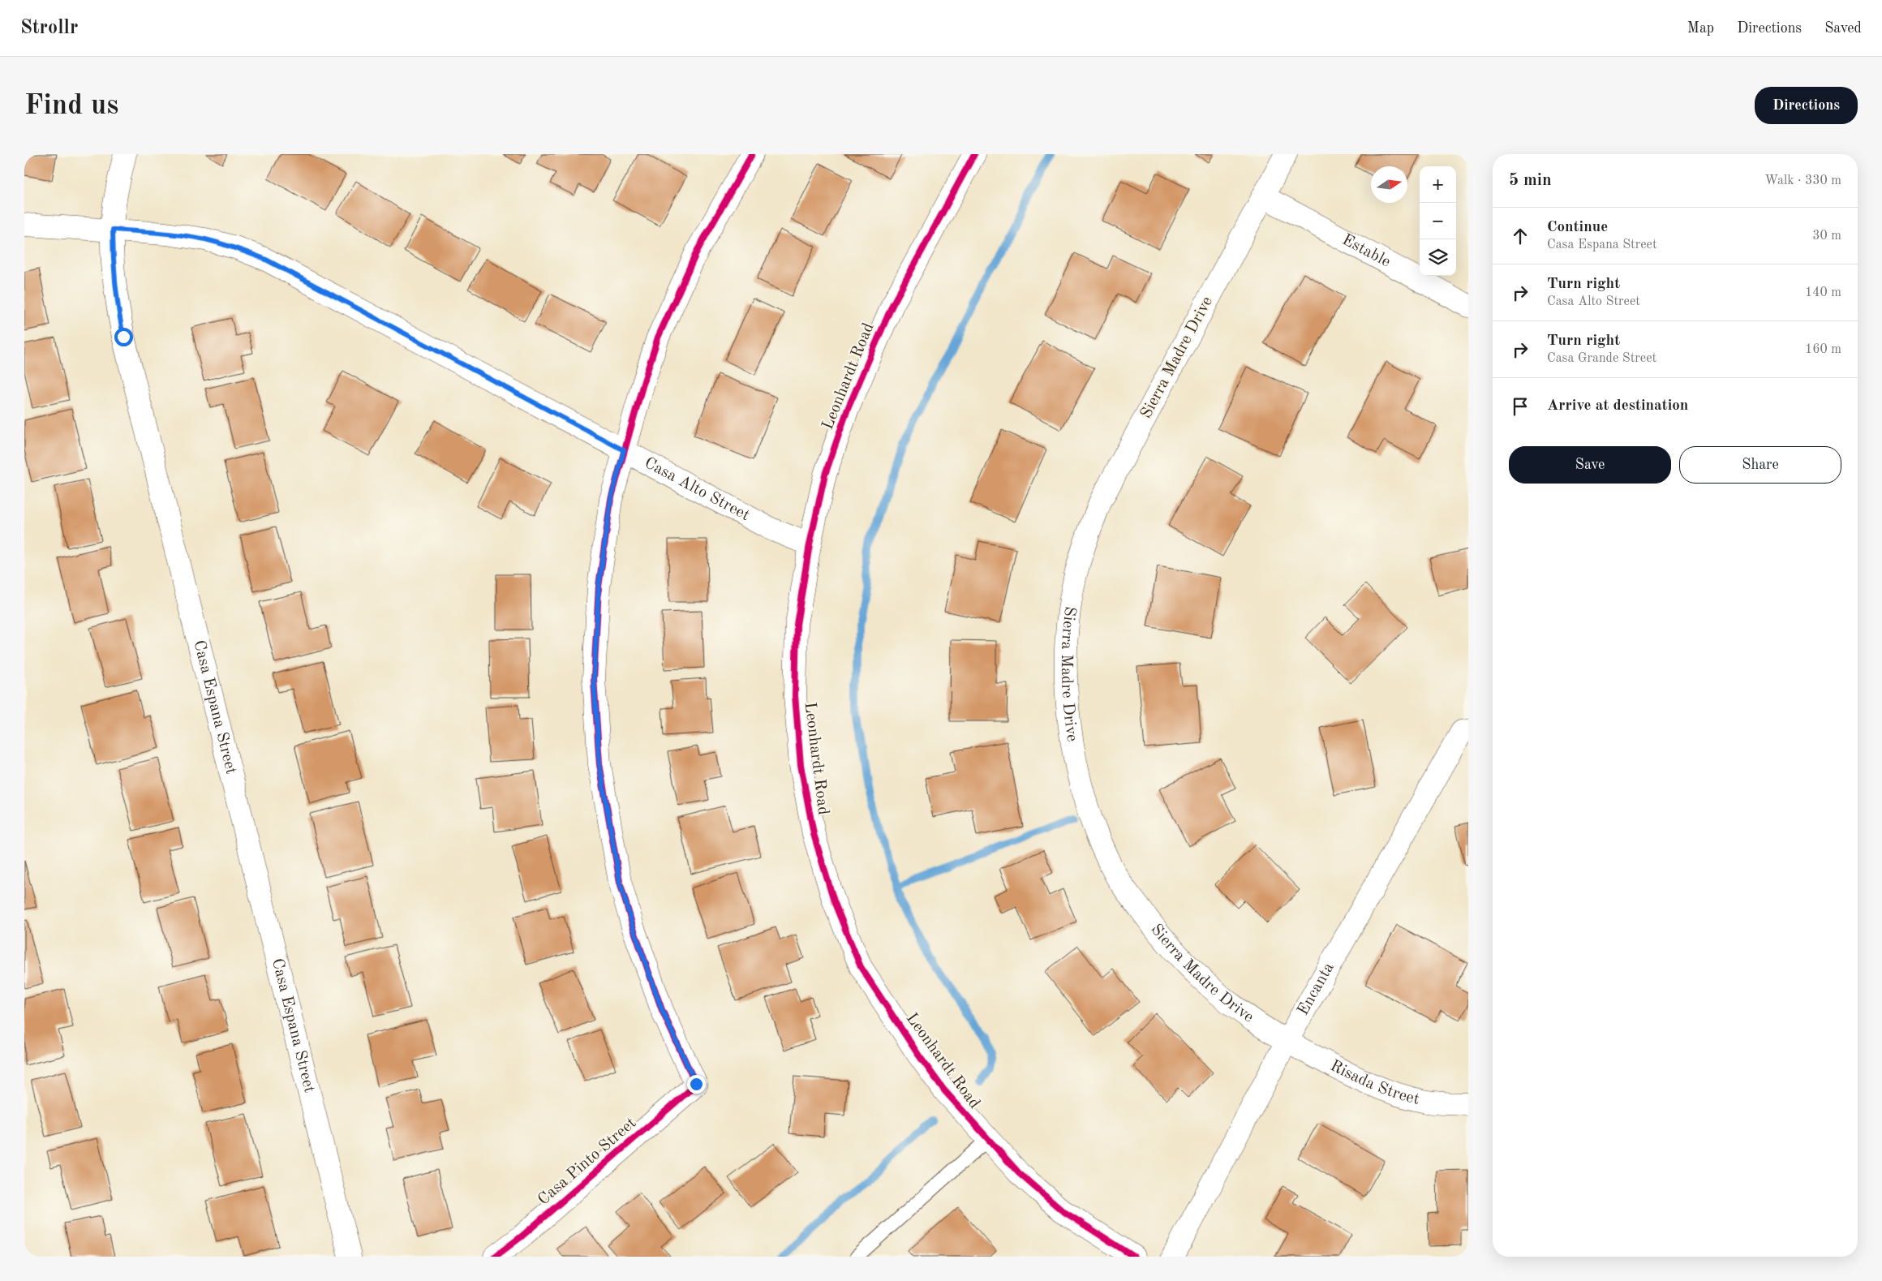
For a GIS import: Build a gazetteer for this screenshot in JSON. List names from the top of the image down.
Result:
{
  "streets": {
    "street": [
      "Estable",
      "Sierra Madre Drive",
      "Leonhardt Road",
      "Casa Alto Street",
      "Casa Espana Street",
      "Encanta",
      "Risada Street",
      "Casa Pinto Street"
    ]
  },
  "crossings": [
    ["Estable", "Sierra Madre Drive"],
    ["Sierra Madre Drive", "Encanta"],
    ["Sierra Madre Drive", "Risada Street"],
    ["Leonhardt Road", "Casa Alto Street"],
    ["Casa Alto Street", "Casa Espana Street"],
    ["Casa Alto Street", "Casa Pinto Street"],
    ["Encanta", "Risada Street"]
  ],
  "north": "right",
  "page": {
    "header": "Strollr",
    "nav": ["Map", "Directions", "Saved"],
    "buttons": [
      "Directions",
      ["Save", "Share"]
    ],
    "title": "Find us",
    "heading": ["5 min", "Walk · 330 m"],
    "map_buttons": ["+", "−"],
    "list": [
      ["Continue", "Casa Espana Street", "30 m"],
      ["Turn right", "Casa Alto Street", "140 m"],
      ["Turn right", "Casa Grande Street", "160 m"],
      "Arrive at destination"
    ]
  }
}
